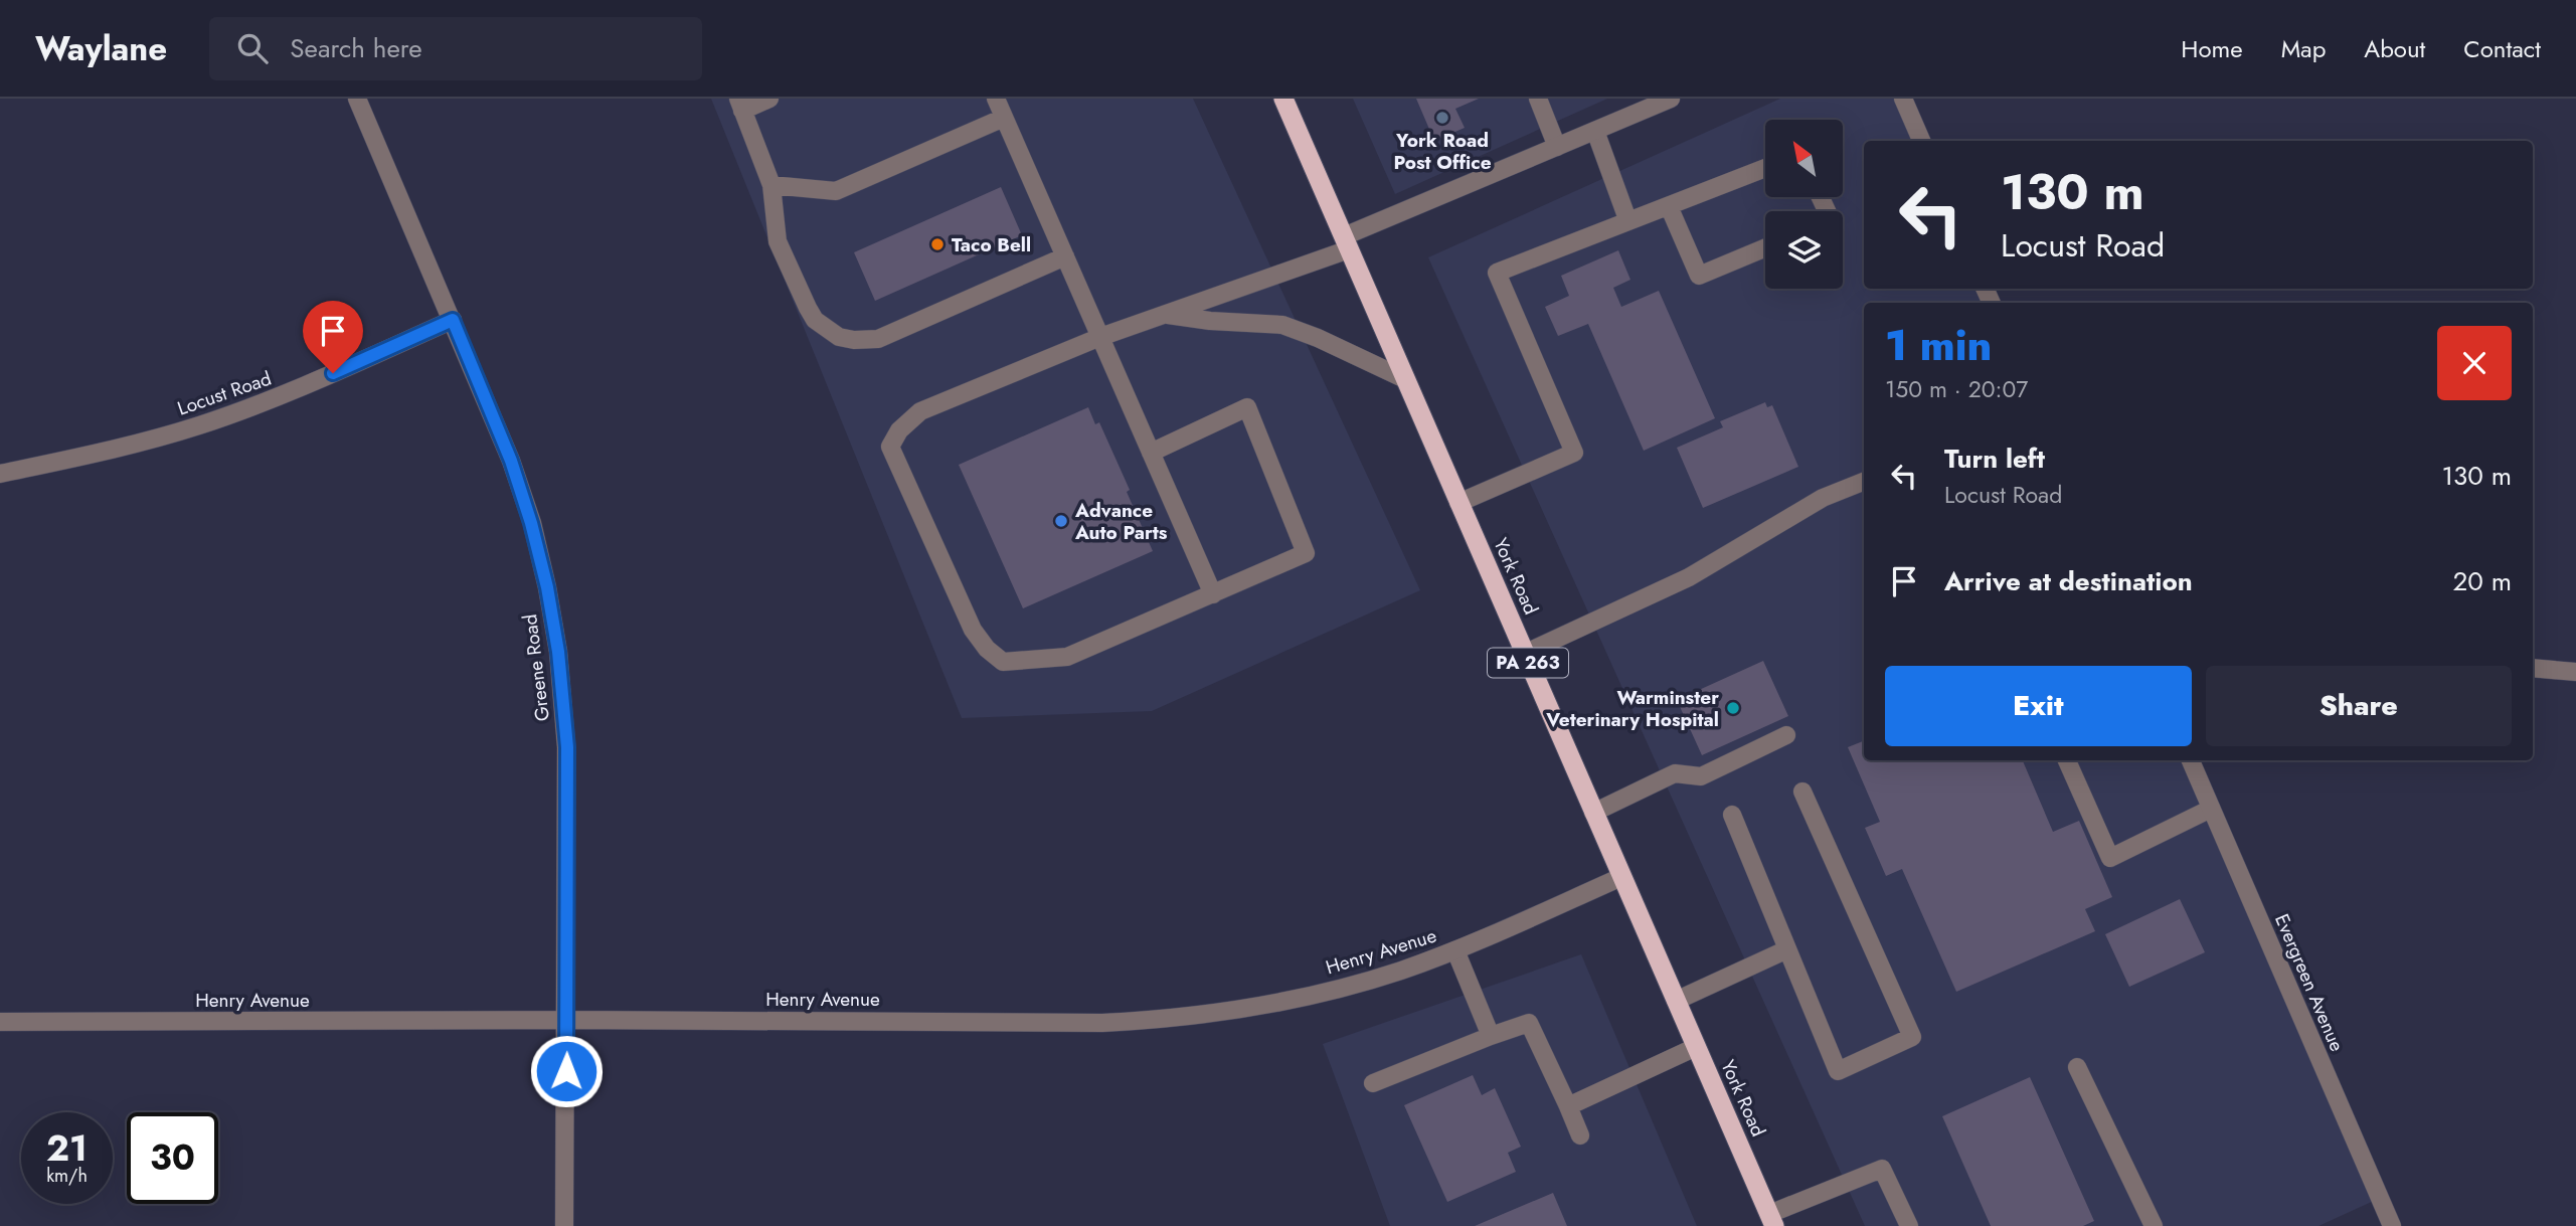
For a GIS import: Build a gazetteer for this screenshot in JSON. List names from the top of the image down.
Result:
{
  "streets": {
    "highway": ["York Road", "PA 263"],
    "street": [
      "Locust Road",
      "Greene Road",
      "Henry Avenue",
      "Evergreen Avenue"
    ]
  },
  "crossings": [
    ["Locust Road", "Greene Road"],
    ["York Road", "Henry Avenue"],
    ["Greene Road", "Henry Avenue"]
  ],
  "places": [
    "York Road Post Office",
    "Taco Bell",
    "Advance Auto Parts",
    "Warminster Veterinary Hospital"
  ],
  "north": "top left",
  "page": {
    "header": "Waylane",
    "search": "Search here",
    "nav": [
      "Home",
      "Map",
      "About",
      "Contact"
    ],
    "turn": ["130 m", "Locust Road"],
    "heading": ["1 min", "150 m · 20:07"],
    "list": [
      {
        "name": "Turn left",
        "note": "Locust Road",
        "value": "130 m"
      },
      {
        "name": "Arrive at destination",
        "value": "20 m"
      }
    ],
    "buttons": ["Exit", "Share"],
    "speed": "21 km/h",
    "limit": "30"
  }
}
